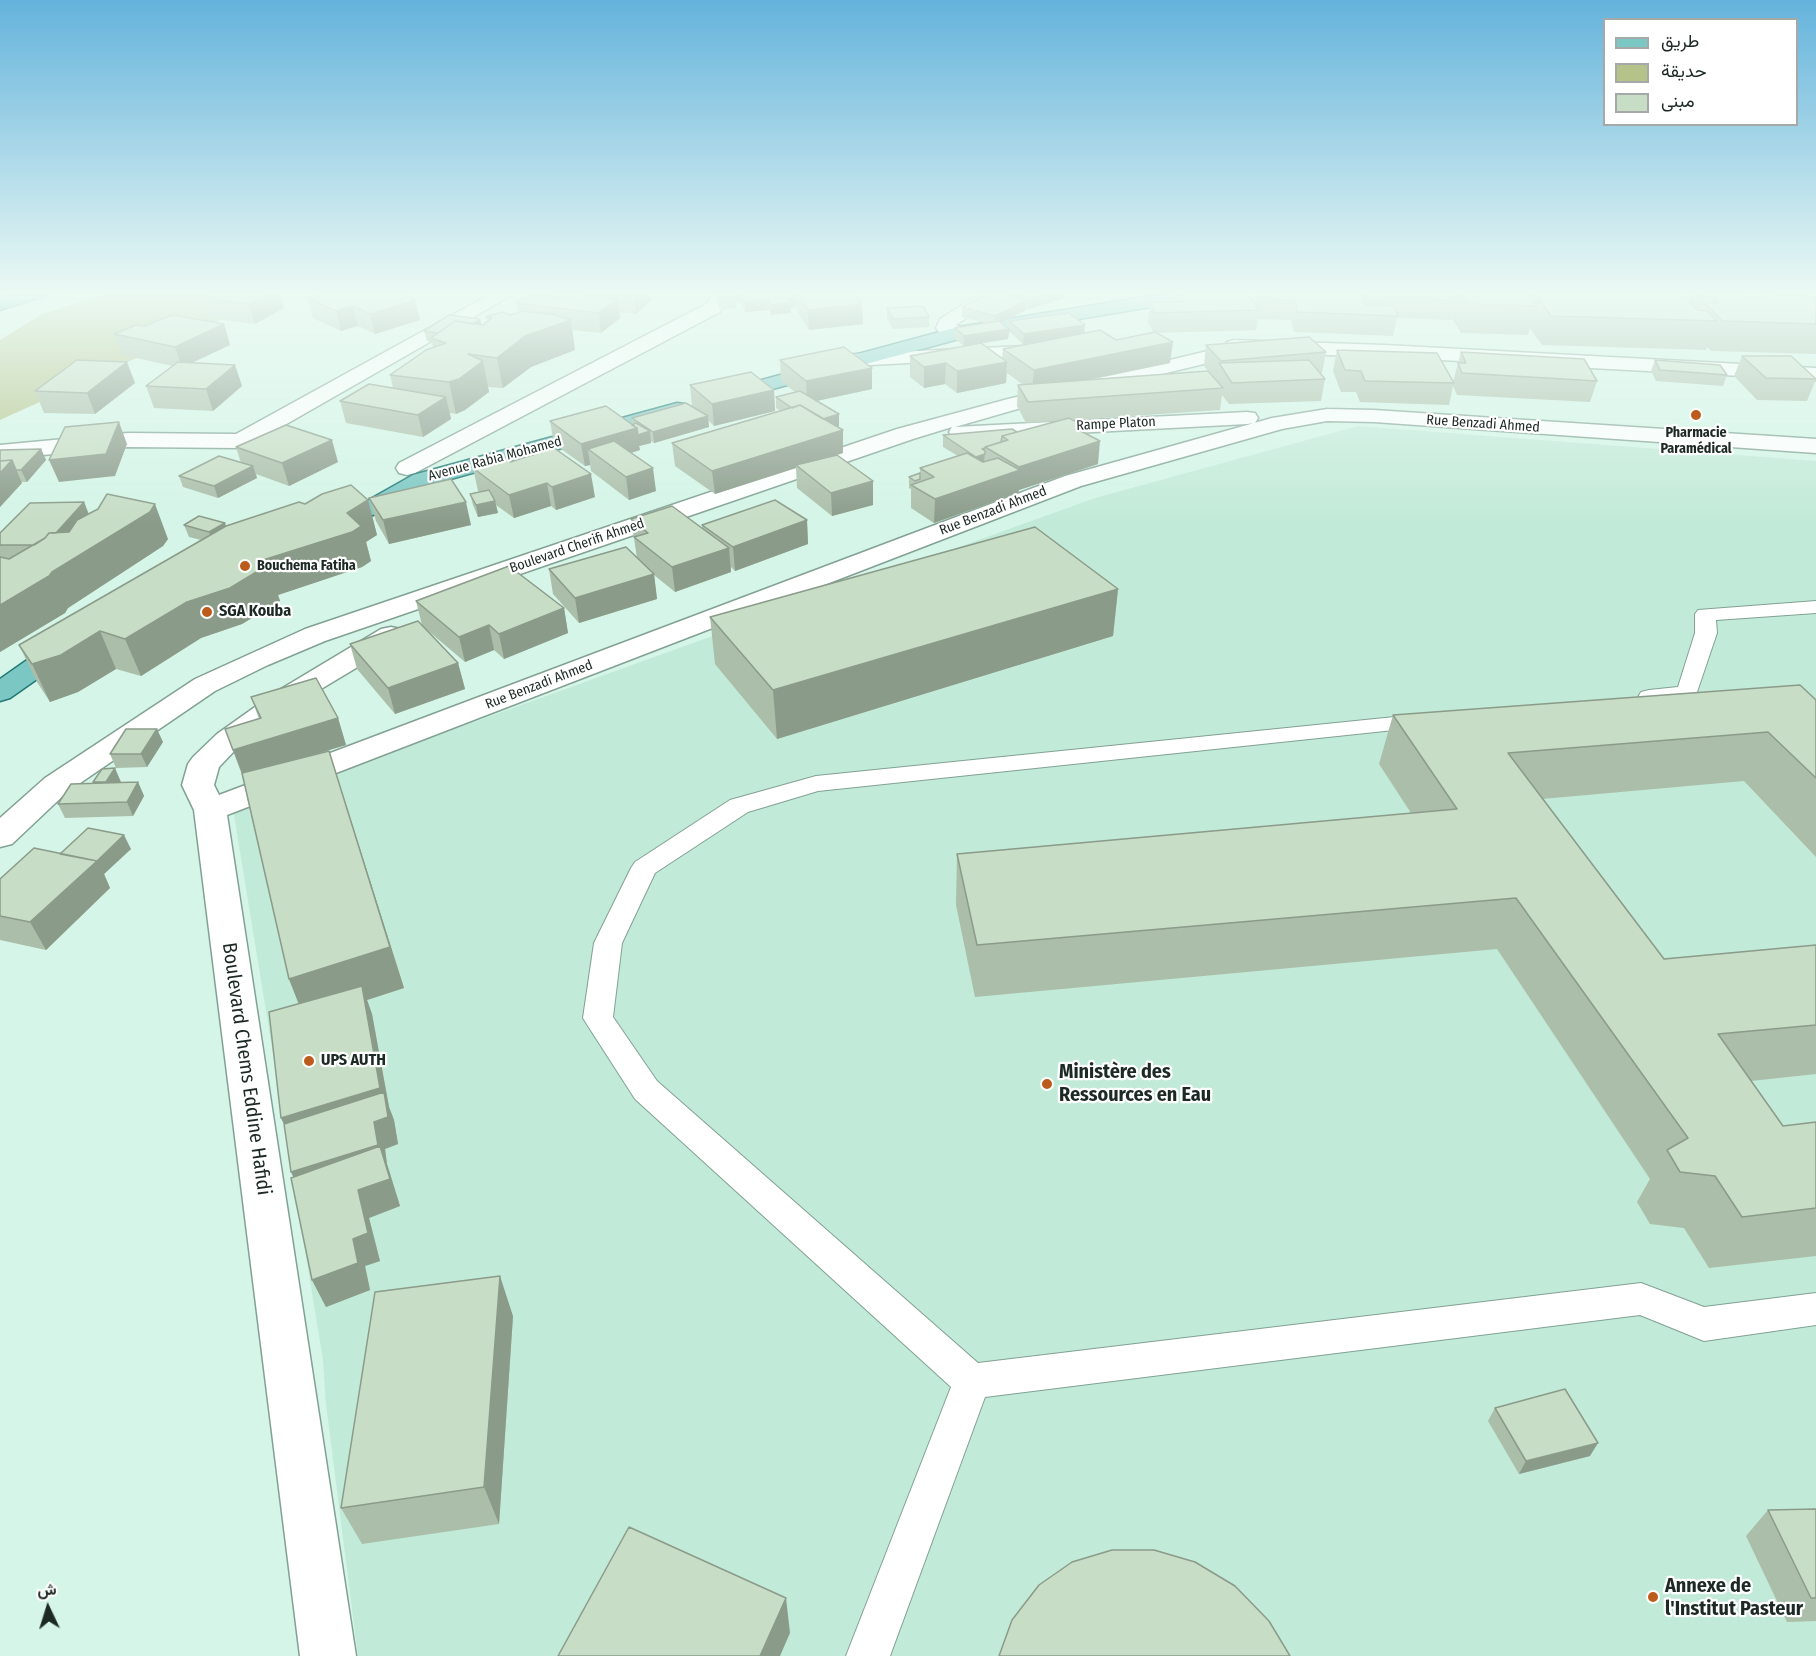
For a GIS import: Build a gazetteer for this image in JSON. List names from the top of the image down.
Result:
{
  "streets": {
    "main road": ["Avenue Rabia Mohamed"],
    "street": [
      "Rampe Platon",
      "Rue Benzadi Ahmed",
      "Boulevard Cherifi Ahmed",
      "Boulevard Chems Eddine Hafidi"
    ]
  },
  "crossings": [
    ["Rampe Platon", "Rue Benzadi Ahmed"],
    ["Rampe Platon", "Boulevard Cherifi Ahmed"],
    ["Rue Benzadi Ahmed", "Boulevard Chems Eddine Hafidi"],
    ["Boulevard Cherifi Ahmed", "Boulevard Chems Eddine Hafidi"]
  ],
  "places": [
    "Pharmacie Paramédical",
    "Bouchema Fatiha",
    "SGA Kouba",
    "UPS AUTH",
    "Ministère des Ressources en Eau",
    "Annexe de l'Institut Pasteur"
  ],
  "legend": ["طريق", "حديقة", "مبنى"],
  "north": "top"
}
